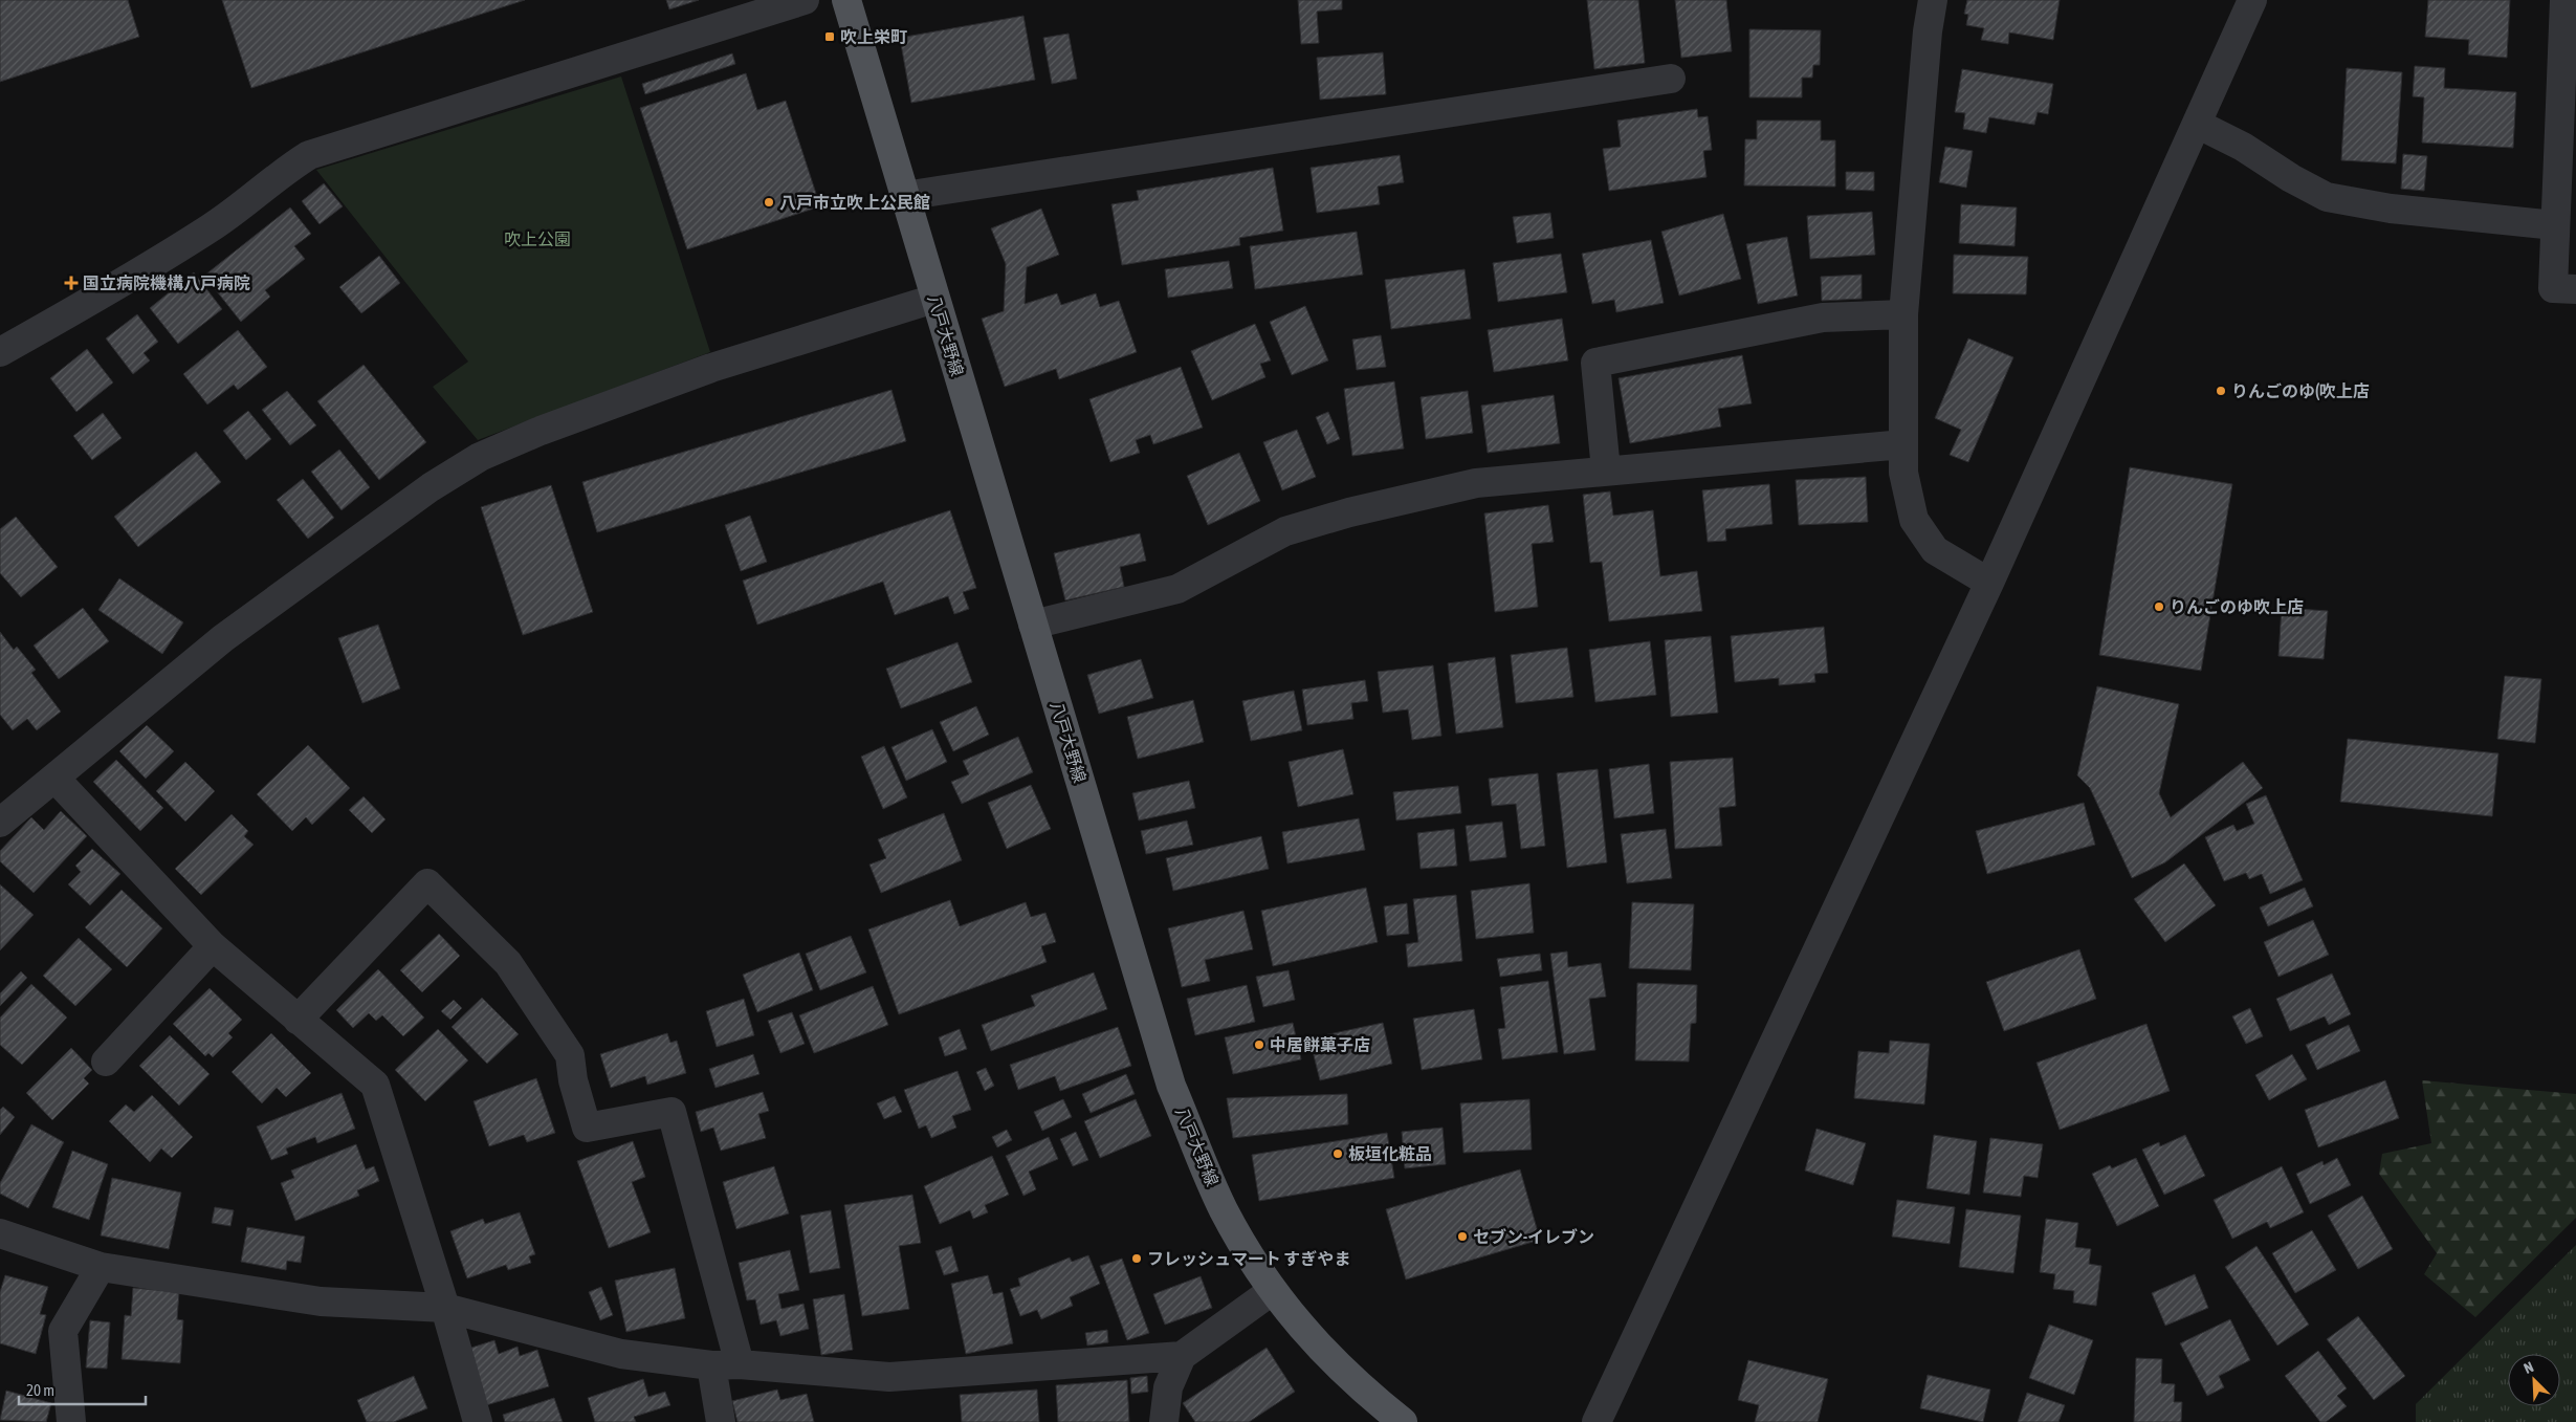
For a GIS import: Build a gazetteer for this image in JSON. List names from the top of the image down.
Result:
{
  "streets": {
    "main road": ["八戸大野線"]
  },
  "parks": ["吹上公園"],
  "places": {
    "transit": ["吹上栄町"],
    "other": [
      "八戸市立吹上公民館",
      "りんごのゆ(吹上店",
      "りんごのゆ吹上店",
      "中居餅菓子店",
      "板垣化粧品",
      "セブン-イレブン",
      "フレッシュマート すぎやま"
    ],
    "health": ["国立病院機構八戸病院"]
  },
  "scale_bar": "20 m",
  "north": "top left"
}
